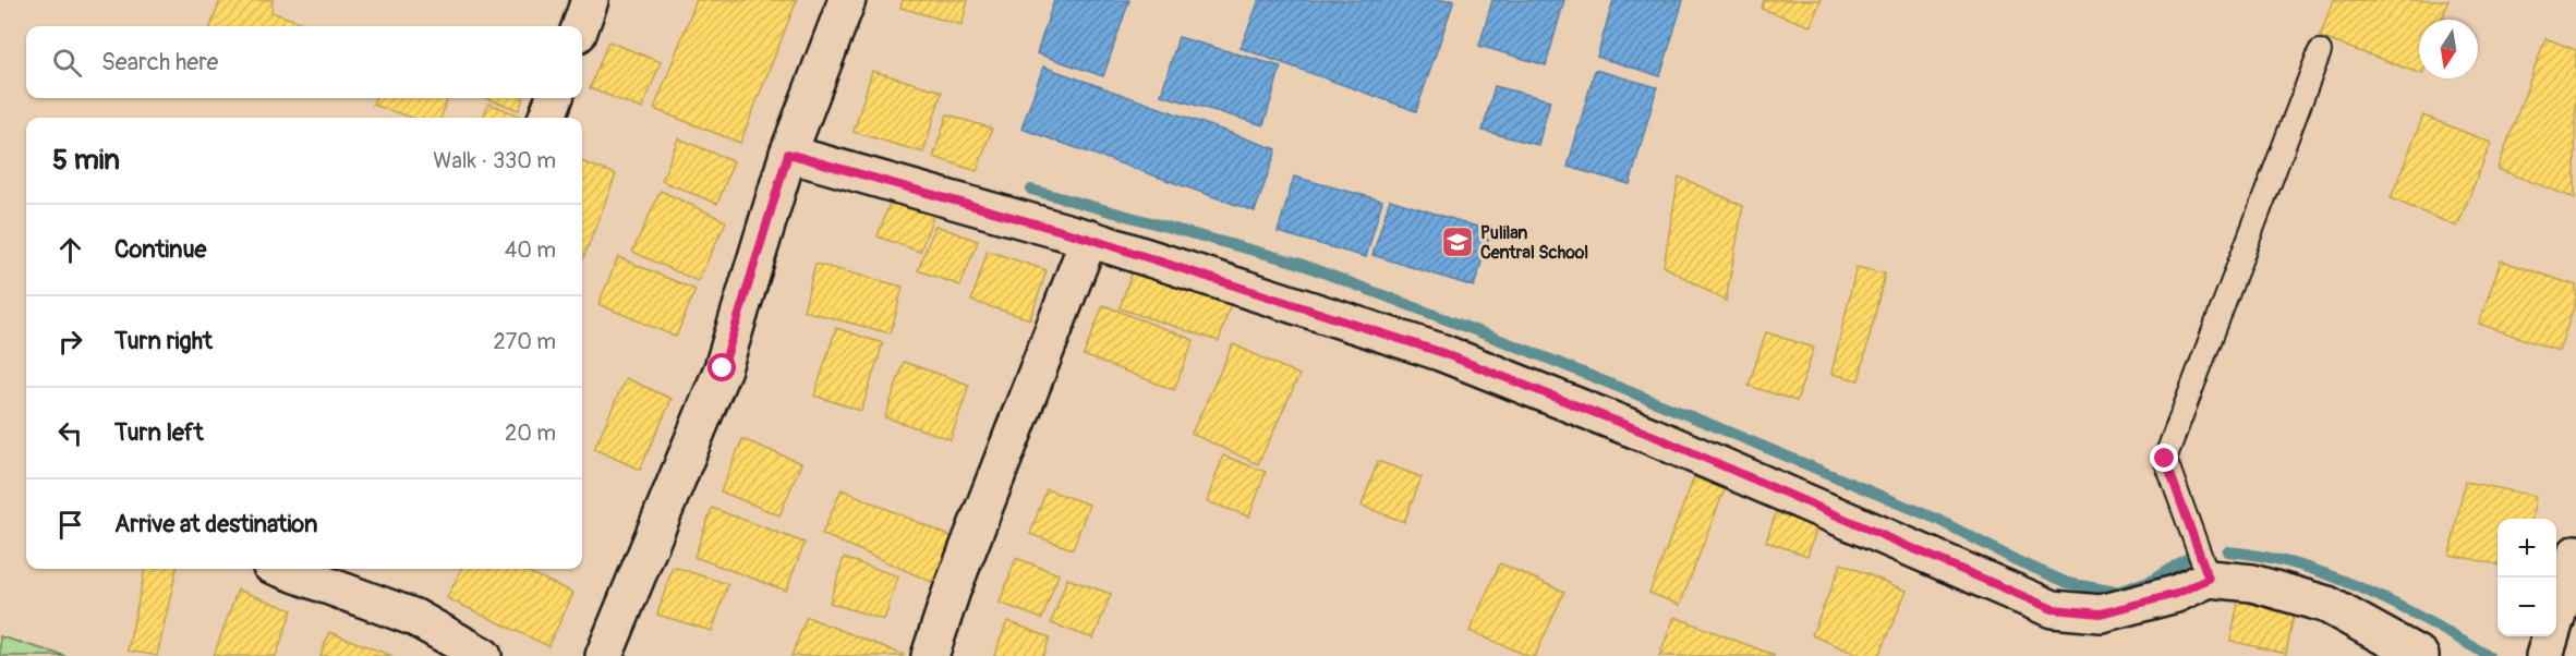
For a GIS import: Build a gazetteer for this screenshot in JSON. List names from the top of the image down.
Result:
{
  "places": {
    "school or university": ["Pulilan Central School"]
  },
  "north": "bottom",
  "page": {
    "search": "Search here",
    "heading": ["5 min", "Walk · 330 m"],
    "list": [
      ["Continue", "40 m"],
      ["Turn right", "270 m"],
      ["Turn left", "20 m"],
      "Arrive at destination"
    ],
    "map_buttons": ["+", "−"]
  }
}
